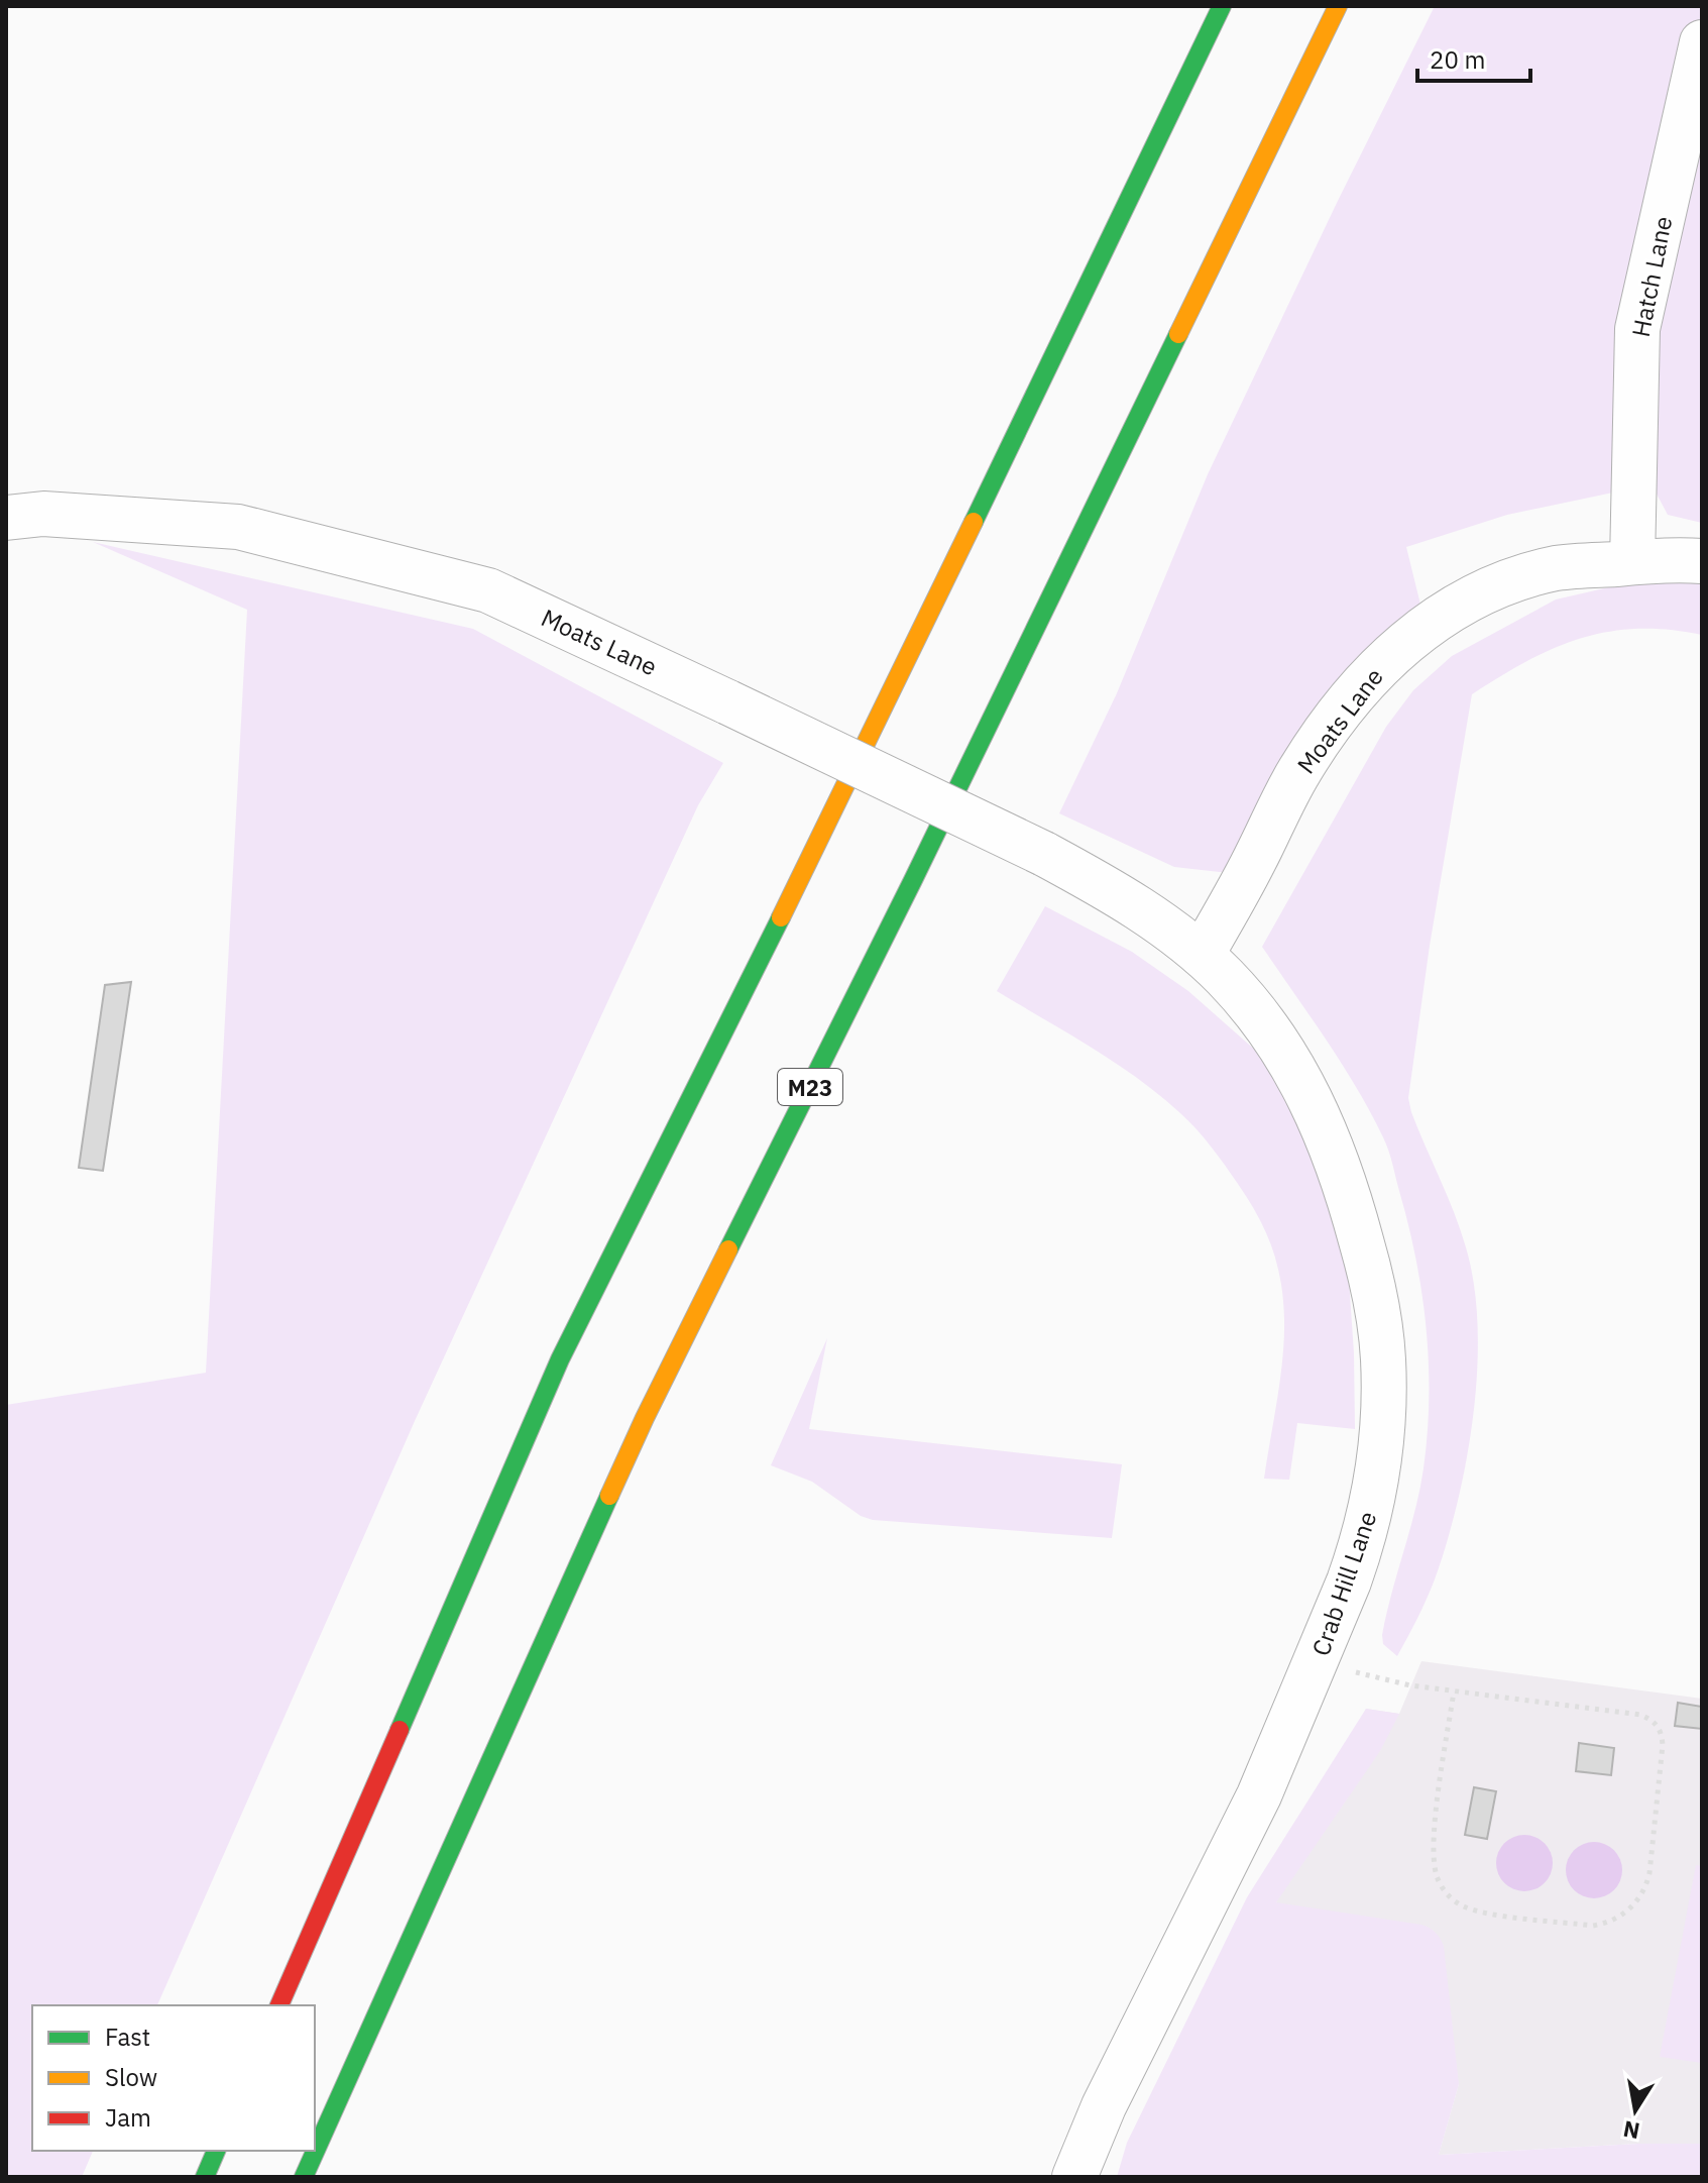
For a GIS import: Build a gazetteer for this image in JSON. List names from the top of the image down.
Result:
{
  "streets": {
    "highway": ["M23"],
    "street": ["Hatch Lane", "Moats Lane", "Crab Hill Lane"]
  },
  "crossings": [
    ["Hatch Lane", "Moats Lane"],
    ["Moats Lane", "Crab Hill Lane"]
  ],
  "legend": ["Fast", "Slow", "Jam"],
  "scale_bar": "20 m",
  "north": "bottom"
}
